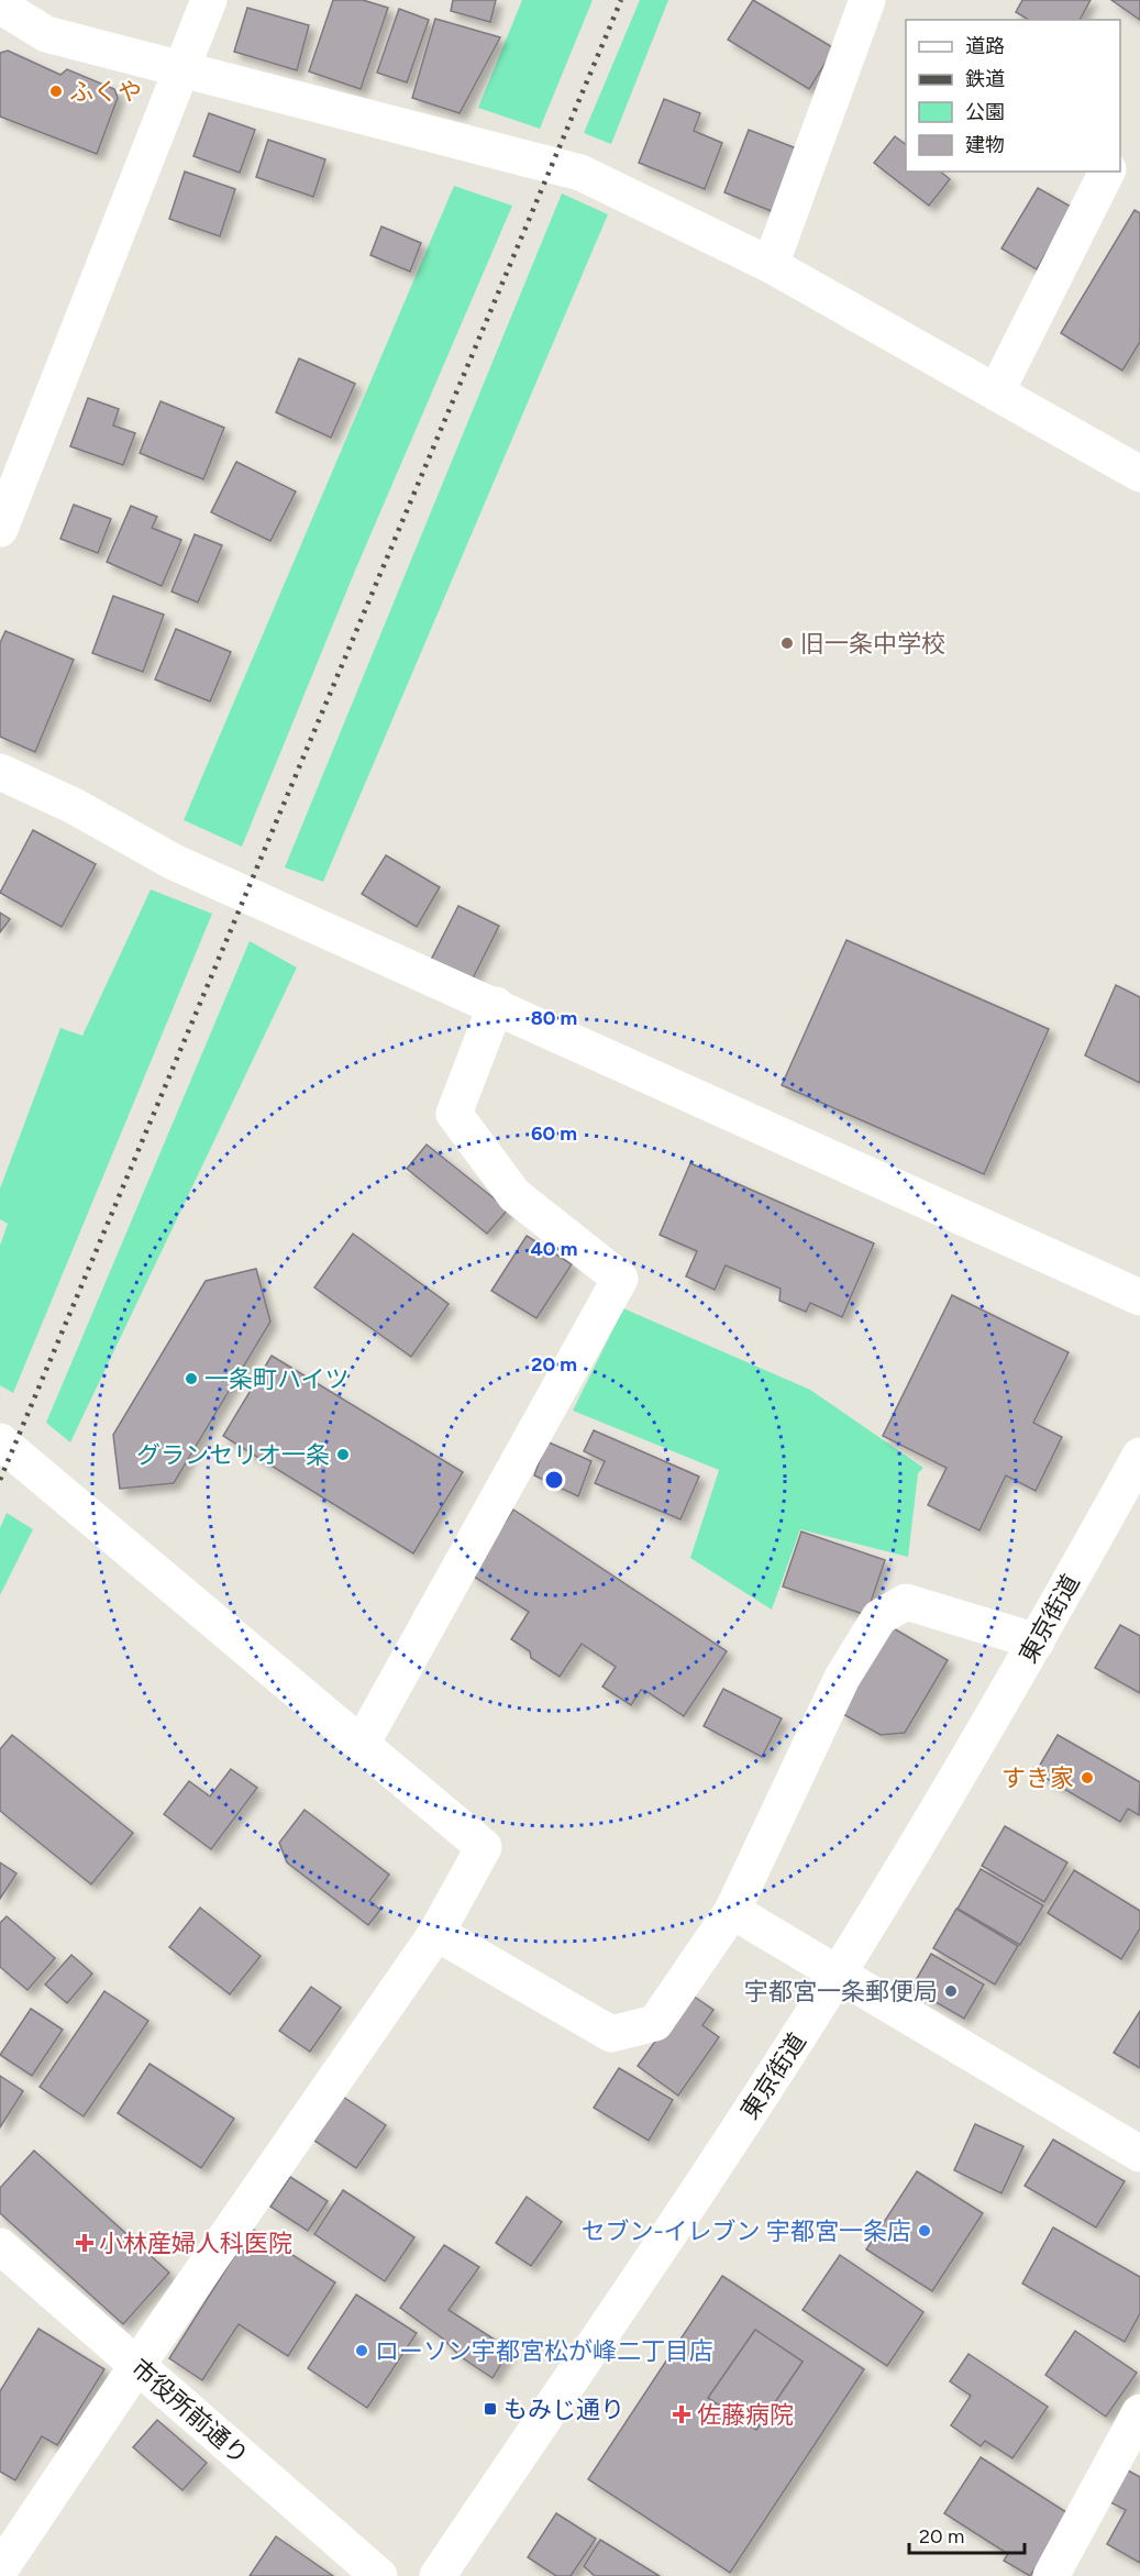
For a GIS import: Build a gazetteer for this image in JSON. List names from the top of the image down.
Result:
{
  "streets": {
    "main road": ["東京街道", "市役所前通り"]
  },
  "places": {
    "other": [
      "ふくや",
      "旧一条中学校",
      "一条町ハイツ",
      "グランセリオ一条",
      "すき家",
      "宇都宮一条郵便局",
      "セブン-イレブン 宇都宮一条店",
      "ローソン宇都宮松が峰二丁目店"
    ],
    "health": ["小林産婦人科医院", "佐藤病院"],
    "transit": ["もみじ通り"]
  },
  "legend": [
    "道路",
    "鉄道",
    "公園",
    "建物"
  ],
  "scale_bar": "20 m",
  "rings": [
    "80 m",
    "60 m",
    "40 m",
    "20 m"
  ]
}
